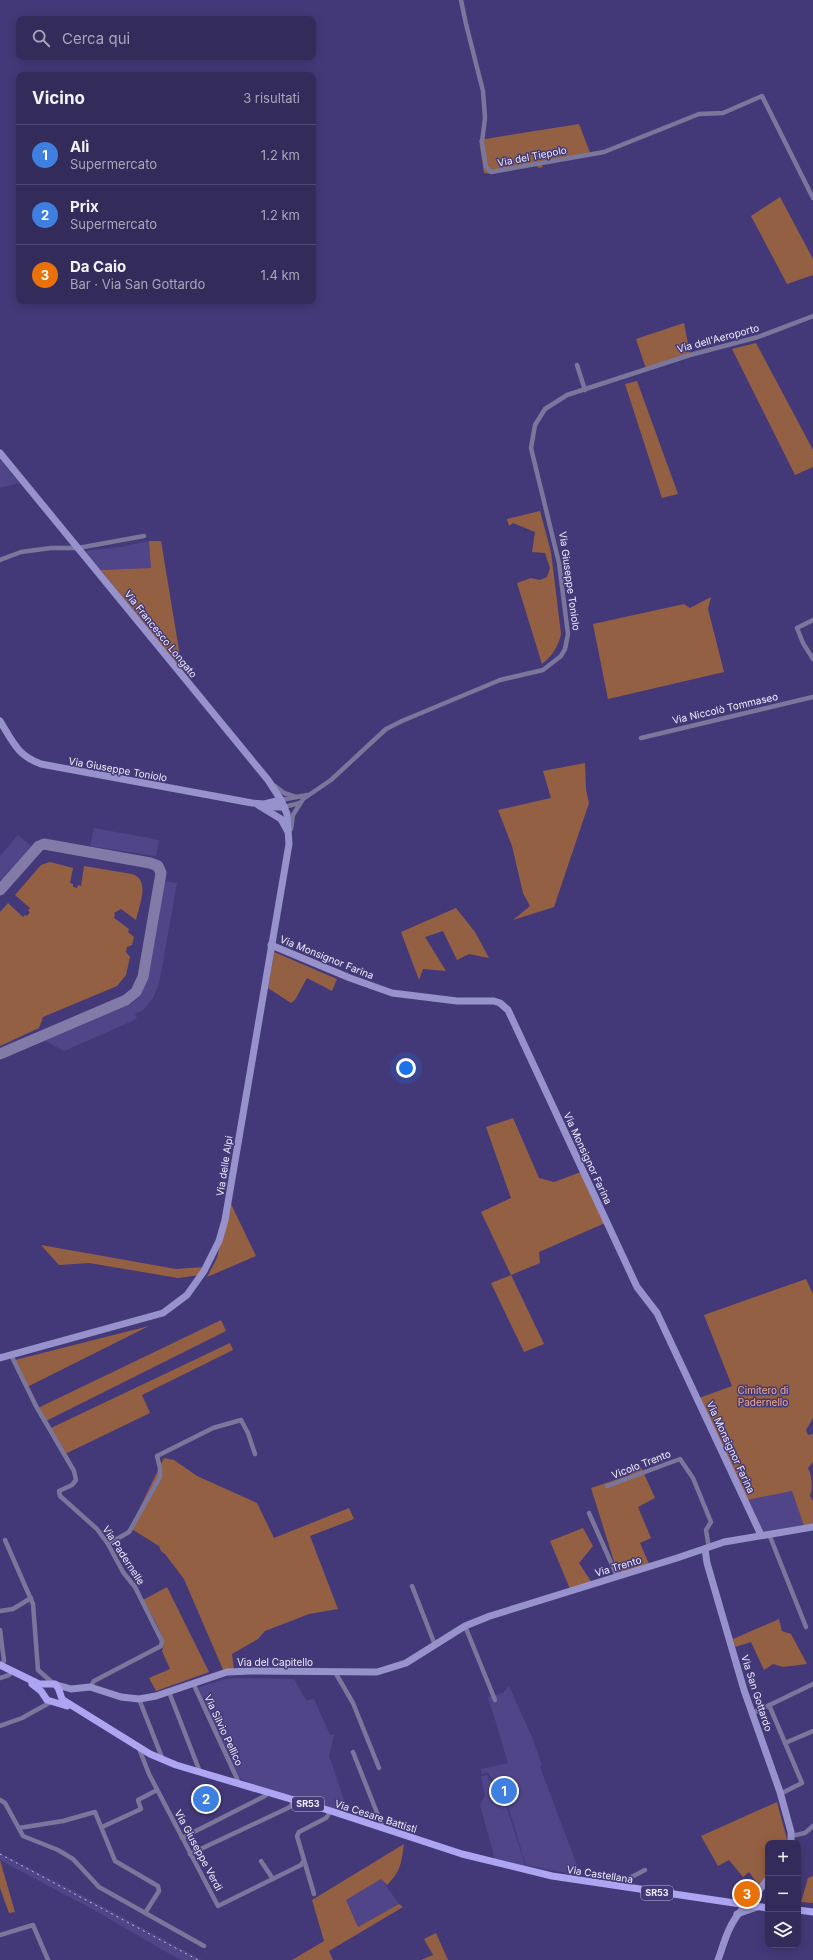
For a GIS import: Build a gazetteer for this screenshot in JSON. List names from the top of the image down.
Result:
{
  "streets": {
    "main road": ["SR53", "Via Cesare Battisti", "Via Castellana"],
    "street": [
      "Via del Tiepolo",
      "Via dell'Aeroporto",
      "Via Giuseppe Toniolo",
      "Via Francesco Longato",
      "Via Niccolò Tommaseo",
      "Via Monsignor Farina",
      "Via delle Alpi",
      "Vicolo Trento",
      "Via Padernelle",
      "Via Trento",
      "Via del Capitello",
      "Via San Gottardo",
      "Via Silvio Pellico",
      "Via Giuseppe Verdi"
    ]
  },
  "crossings": [
    ["Via dell'Aeroporto", "Via Giuseppe Toniolo"],
    ["Via Giuseppe Toniolo", "Via Francesco Longato"],
    ["Via Giuseppe Toniolo", "Via delle Alpi"],
    ["Via Francesco Longato", "Via delle Alpi"],
    ["Via Monsignor Farina", "Via delle Alpi"],
    ["Via Monsignor Farina", "Via Trento"],
    ["Via delle Alpi", "Via Padernelle"],
    ["Vicolo Trento", "Via Trento"],
    ["Vicolo Trento", "Via San Gottardo"],
    ["Via Padernelle", "Via del Capitello"],
    ["Via Trento", "Via del Capitello"],
    ["Via Trento", "Via San Gottardo"],
    ["Via del Capitello", "Via Silvio Pellico"],
    ["Via del Capitello", "Via Cesare Battisti"],
    ["Via Silvio Pellico", "Via Cesare Battisti"],
    ["Via Cesare Battisti", "Via Giuseppe Verdi"],
    ["Via Cesare Battisti", "Via Castellana"]
  ],
  "parks": ["Cimitero di Padernello"],
  "page": {
    "search": "Cerca qui",
    "heading": ["Vicino", "3 risultati"],
    "list": [
      {
        "mark": "1",
        "name": "Alì",
        "note": "Supermercato",
        "value": "1.2 km"
      },
      {
        "mark": "2",
        "name": "Prix",
        "note": "Supermercato",
        "value": "1.2 km"
      },
      {
        "mark": "3",
        "name": "Da Caio",
        "note": "Bar · Via San Gottardo",
        "value": "1.4 km"
      }
    ],
    "pins": ["1", "2", "3"],
    "map_buttons": ["+", "−"]
  }
}
